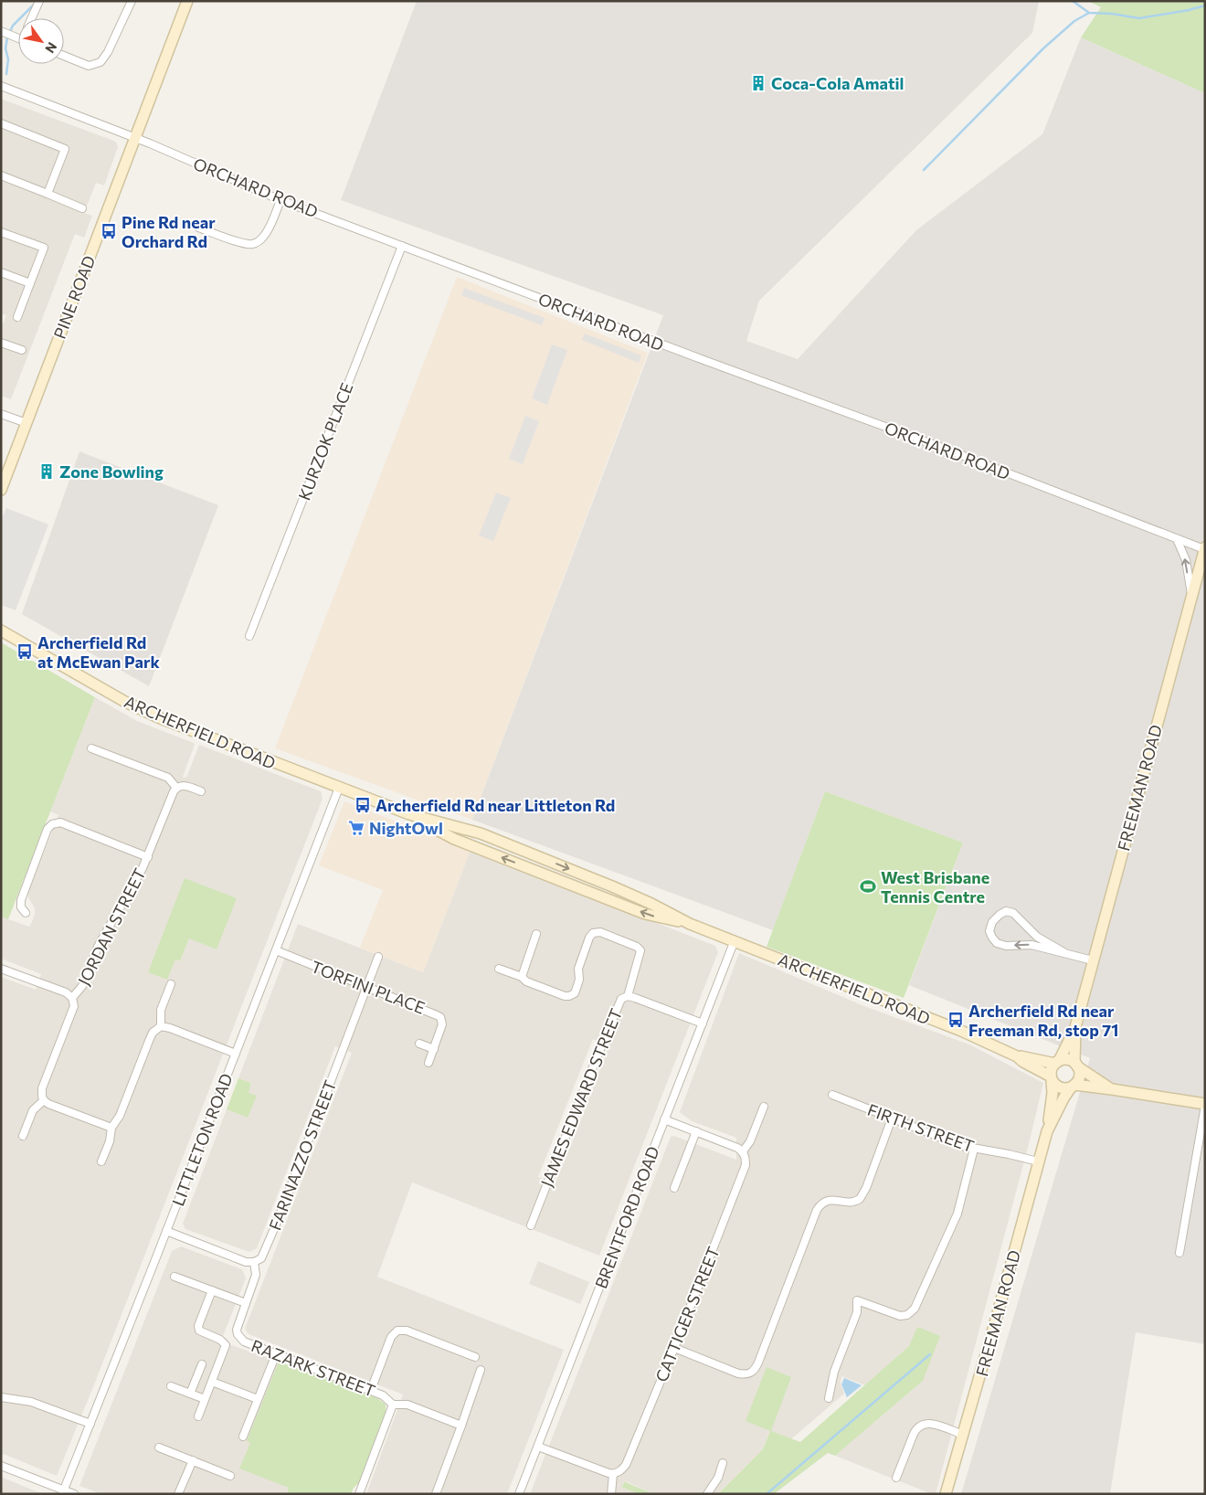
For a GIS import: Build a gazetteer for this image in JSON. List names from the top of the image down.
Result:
{
  "streets": {
    "main road": ["PINE ROAD", "ARCHERFIELD ROAD", "FREEMAN ROAD"],
    "street": [
      "ORCHARD ROAD",
      "KURZOK PLACE",
      "JORDAN STREET",
      "TORFINI PLACE",
      "JAMES EDWARD STREET",
      "FIRTH STREET",
      "LITTLETON ROAD",
      "FARINAZZO STREET",
      "BRENTFORD ROAD",
      "CATTIGER STREET",
      "RAZARK STREET"
    ]
  },
  "crossings": [
    ["ORCHARD ROAD", "PINE ROAD"],
    ["ORCHARD ROAD", "KURZOK PLACE"],
    ["ORCHARD ROAD", "FREEMAN ROAD"],
    ["ARCHERFIELD ROAD", "FREEMAN ROAD"],
    ["ARCHERFIELD ROAD", "LITTLETON ROAD"],
    ["ARCHERFIELD ROAD", "BRENTFORD ROAD"],
    ["FREEMAN ROAD", "FIRTH STREET"],
    ["TORFINI PLACE", "LITTLETON ROAD"],
    ["TORFINI PLACE", "FARINAZZO STREET"],
    ["JAMES EDWARD STREET", "BRENTFORD ROAD"],
    ["FARINAZZO STREET", "RAZARK STREET"]
  ],
  "places": {
    "building": ["Coca-Cola Amatil", "Zone Bowling"],
    "bus stop": [
      "Pine Rd near Orchard Rd",
      "Archerfield Rd at McEwan Park",
      "Archerfield Rd near Littleton Rd",
      "Archerfield Rd near Freeman Rd, stop 71"
    ],
    "supermarket": ["NightOwl"],
    "sports": ["West Brisbane Tennis Centre"]
  },
  "north": "bottom right"
}
